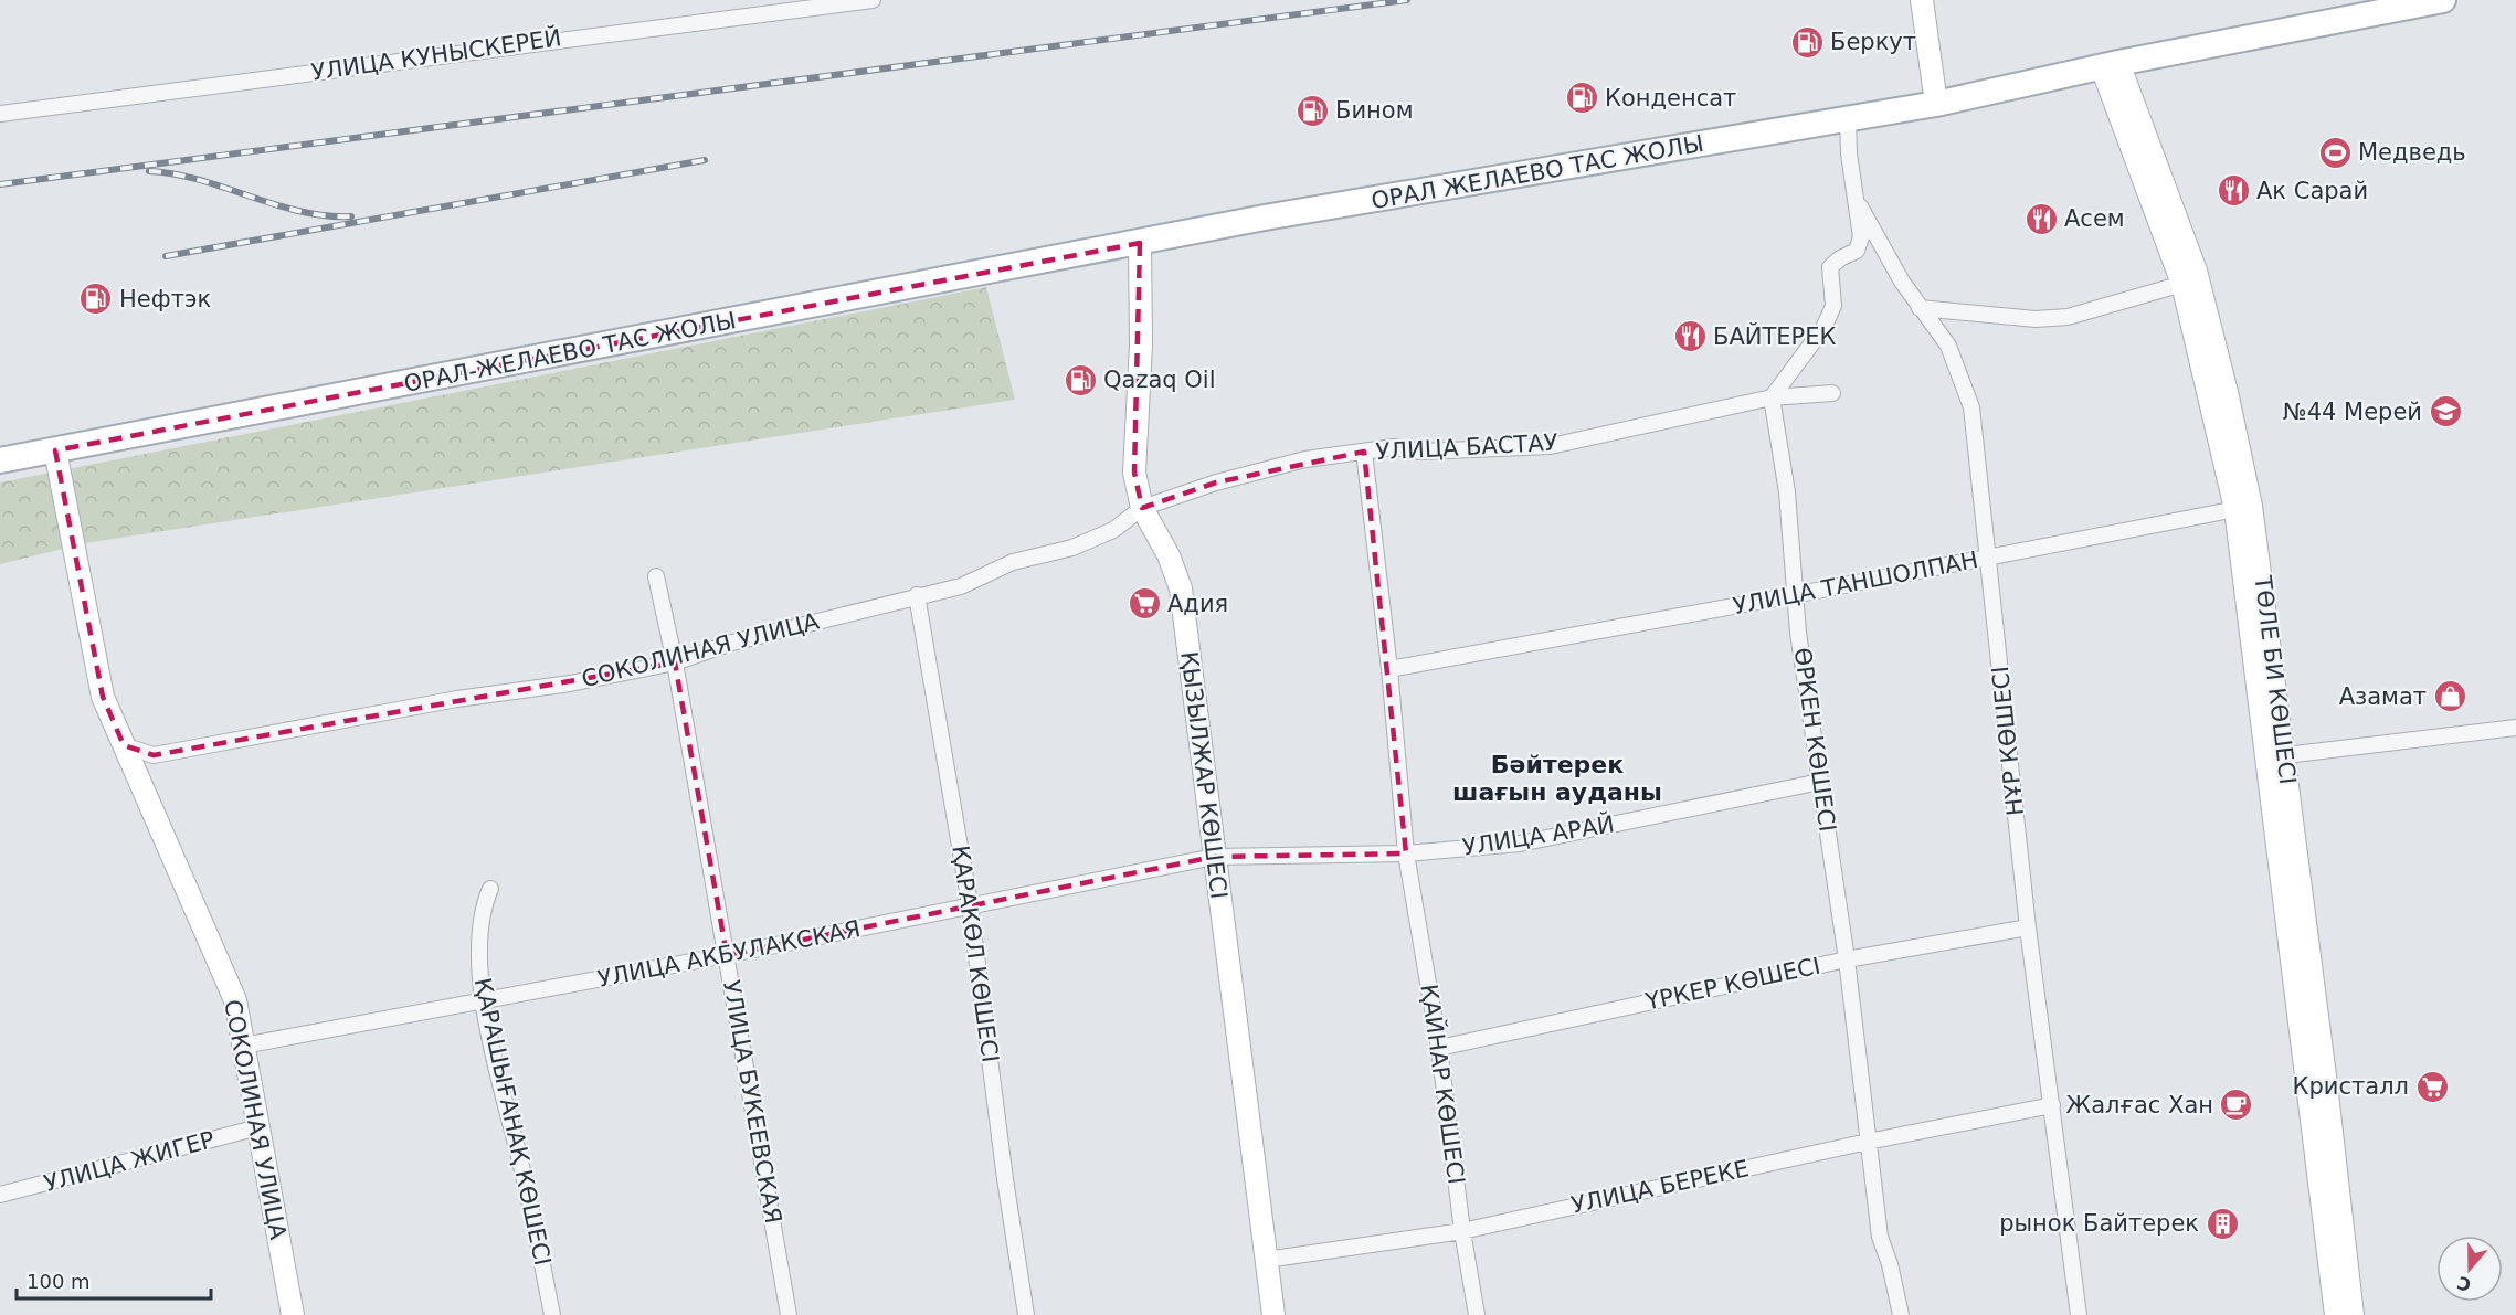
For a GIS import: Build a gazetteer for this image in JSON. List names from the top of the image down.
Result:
{
  "streets": {
    "main road": [
      "ОРАЛ ЖЕЛАЕВО ТАС ЖОЛЫ",
      "ОРАЛ-ЖЕЛАЕВО ТАС ЖОЛЫ",
      "СОКОЛИНАЯ УЛИЦА",
      "ТӨЛЕ БИ КӨШЕСІ",
      "ҚЫЗЫЛЖАР КӨШЕСІ"
    ],
    "street": [
      "УЛИЦА КУНЫСКЕРЕЙ",
      "УЛИЦА БАСТАУ",
      "УЛИЦА ТАНШОЛПАН",
      "ӨРКЕН КӨШЕСІ",
      "НҰР КӨШЕСІ",
      "УЛИЦА АРАЙ",
      "УЛИЦА АКБУЛАКСКАЯ",
      "ҚАРАКӨЛ КӨШЕСІ",
      "ҮРКЕР КӨШЕСІ",
      "ҚАЙНАР КӨШЕСІ",
      "УЛИЦА БУКЕЕВСКАЯ",
      "ҚАРАШЫҒАНАҚ КӨШЕСІ",
      "УЛИЦА ЖИГЕР",
      "УЛИЦА БЕРЕКЕ"
    ]
  },
  "crossings": [
    ["ОРАЛ ЖЕЛАЕВО ТАС ЖОЛЫ", "ОРАЛ-ЖЕЛАЕВО ТАС ЖОЛЫ"],
    ["ОРАЛ ЖЕЛАЕВО ТАС ЖОЛЫ", "ҚЫЗЫЛЖАР КӨШЕСІ"],
    ["ОРАЛ-ЖЕЛАЕВО ТАС ЖОЛЫ", "СОКОЛИНАЯ УЛИЦА"],
    ["ОРАЛ-ЖЕЛАЕВО ТАС ЖОЛЫ", "ҚЫЗЫЛЖАР КӨШЕСІ"],
    ["УЛИЦА БАСТАУ", "СОКОЛИНАЯ УЛИЦА"],
    ["УЛИЦА БАСТАУ", "ӨРКЕН КӨШЕСІ"],
    ["УЛИЦА БАСТАУ", "ҚЫЗЫЛЖАР КӨШЕСІ"],
    ["УЛИЦА БАСТАУ", "ҚАЙНАР КӨШЕСІ"],
    ["УЛИЦА ТАНШОЛПАН", "ТӨЛЕ БИ КӨШЕСІ"],
    ["УЛИЦА ТАНШОЛПАН", "ӨРКЕН КӨШЕСІ"],
    ["УЛИЦА ТАНШОЛПАН", "НҰР КӨШЕСІ"],
    ["УЛИЦА ТАНШОЛПАН", "ҚАЙНАР КӨШЕСІ"],
    ["СОКОЛИНАЯ УЛИЦА", "ҚЫЗЫЛЖАР КӨШЕСІ"],
    ["СОКОЛИНАЯ УЛИЦА", "УЛИЦА АКБУЛАКСКАЯ"],
    ["СОКОЛИНАЯ УЛИЦА", "ҚАРАКӨЛ КӨШЕСІ"],
    ["СОКОЛИНАЯ УЛИЦА", "УЛИЦА БУКЕЕВСКАЯ"],
    ["СОКОЛИНАЯ УЛИЦА", "УЛИЦА ЖИГЕР"],
    ["ӨРКЕН КӨШЕСІ", "УЛИЦА АРАЙ"],
    ["ӨРКЕН КӨШЕСІ", "ҮРКЕР КӨШЕСІ"],
    ["ӨРКЕН КӨШЕСІ", "УЛИЦА БЕРЕКЕ"],
    ["НҰР КӨШЕСІ", "ҮРКЕР КӨШЕСІ"],
    ["НҰР КӨШЕСІ", "УЛИЦА БЕРЕКЕ"],
    ["ҚЫЗЫЛЖАР КӨШЕСІ", "УЛИЦА АРАЙ"],
    ["ҚЫЗЫЛЖАР КӨШЕСІ", "УЛИЦА АКБУЛАКСКАЯ"],
    ["ҚЫЗЫЛЖАР КӨШЕСІ", "УЛИЦА БЕРЕКЕ"],
    ["УЛИЦА АРАЙ", "УЛИЦА АКБУЛАКСКАЯ"],
    ["УЛИЦА АРАЙ", "ҚАЙНАР КӨШЕСІ"],
    ["УЛИЦА АКБУЛАКСКАЯ", "ҚАРАКӨЛ КӨШЕСІ"],
    ["УЛИЦА АКБУЛАКСКАЯ", "УЛИЦА БУКЕЕВСКАЯ"],
    ["УЛИЦА АКБУЛАКСКАЯ", "ҚАРАШЫҒАНАҚ КӨШЕСІ"],
    ["ҮРКЕР КӨШЕСІ", "ҚАЙНАР КӨШЕСІ"],
    ["ҚАЙНАР КӨШЕСІ", "УЛИЦА БЕРЕКЕ"]
  ],
  "districts": ["Бәйтерек шағын ауданы"],
  "places": {
    "fuel station": [
      "Беркут",
      "Конденсат",
      "Бином",
      "Нефтэк",
      "Qazaq Oil"
    ],
    "sports": ["Медведь"],
    "restaurant": ["Ак Сарай", "Асем", "БАЙТЕРЕК"],
    "school or university": ["№44 Мерей"],
    "supermarket": ["Адия", "Кристалл"],
    "shop": ["Азамат"],
    "cafe": ["Жалғас Хан"],
    "building": ["рынок Байтерек"]
  },
  "scale_bar": "100 m",
  "north": "bottom"
}
